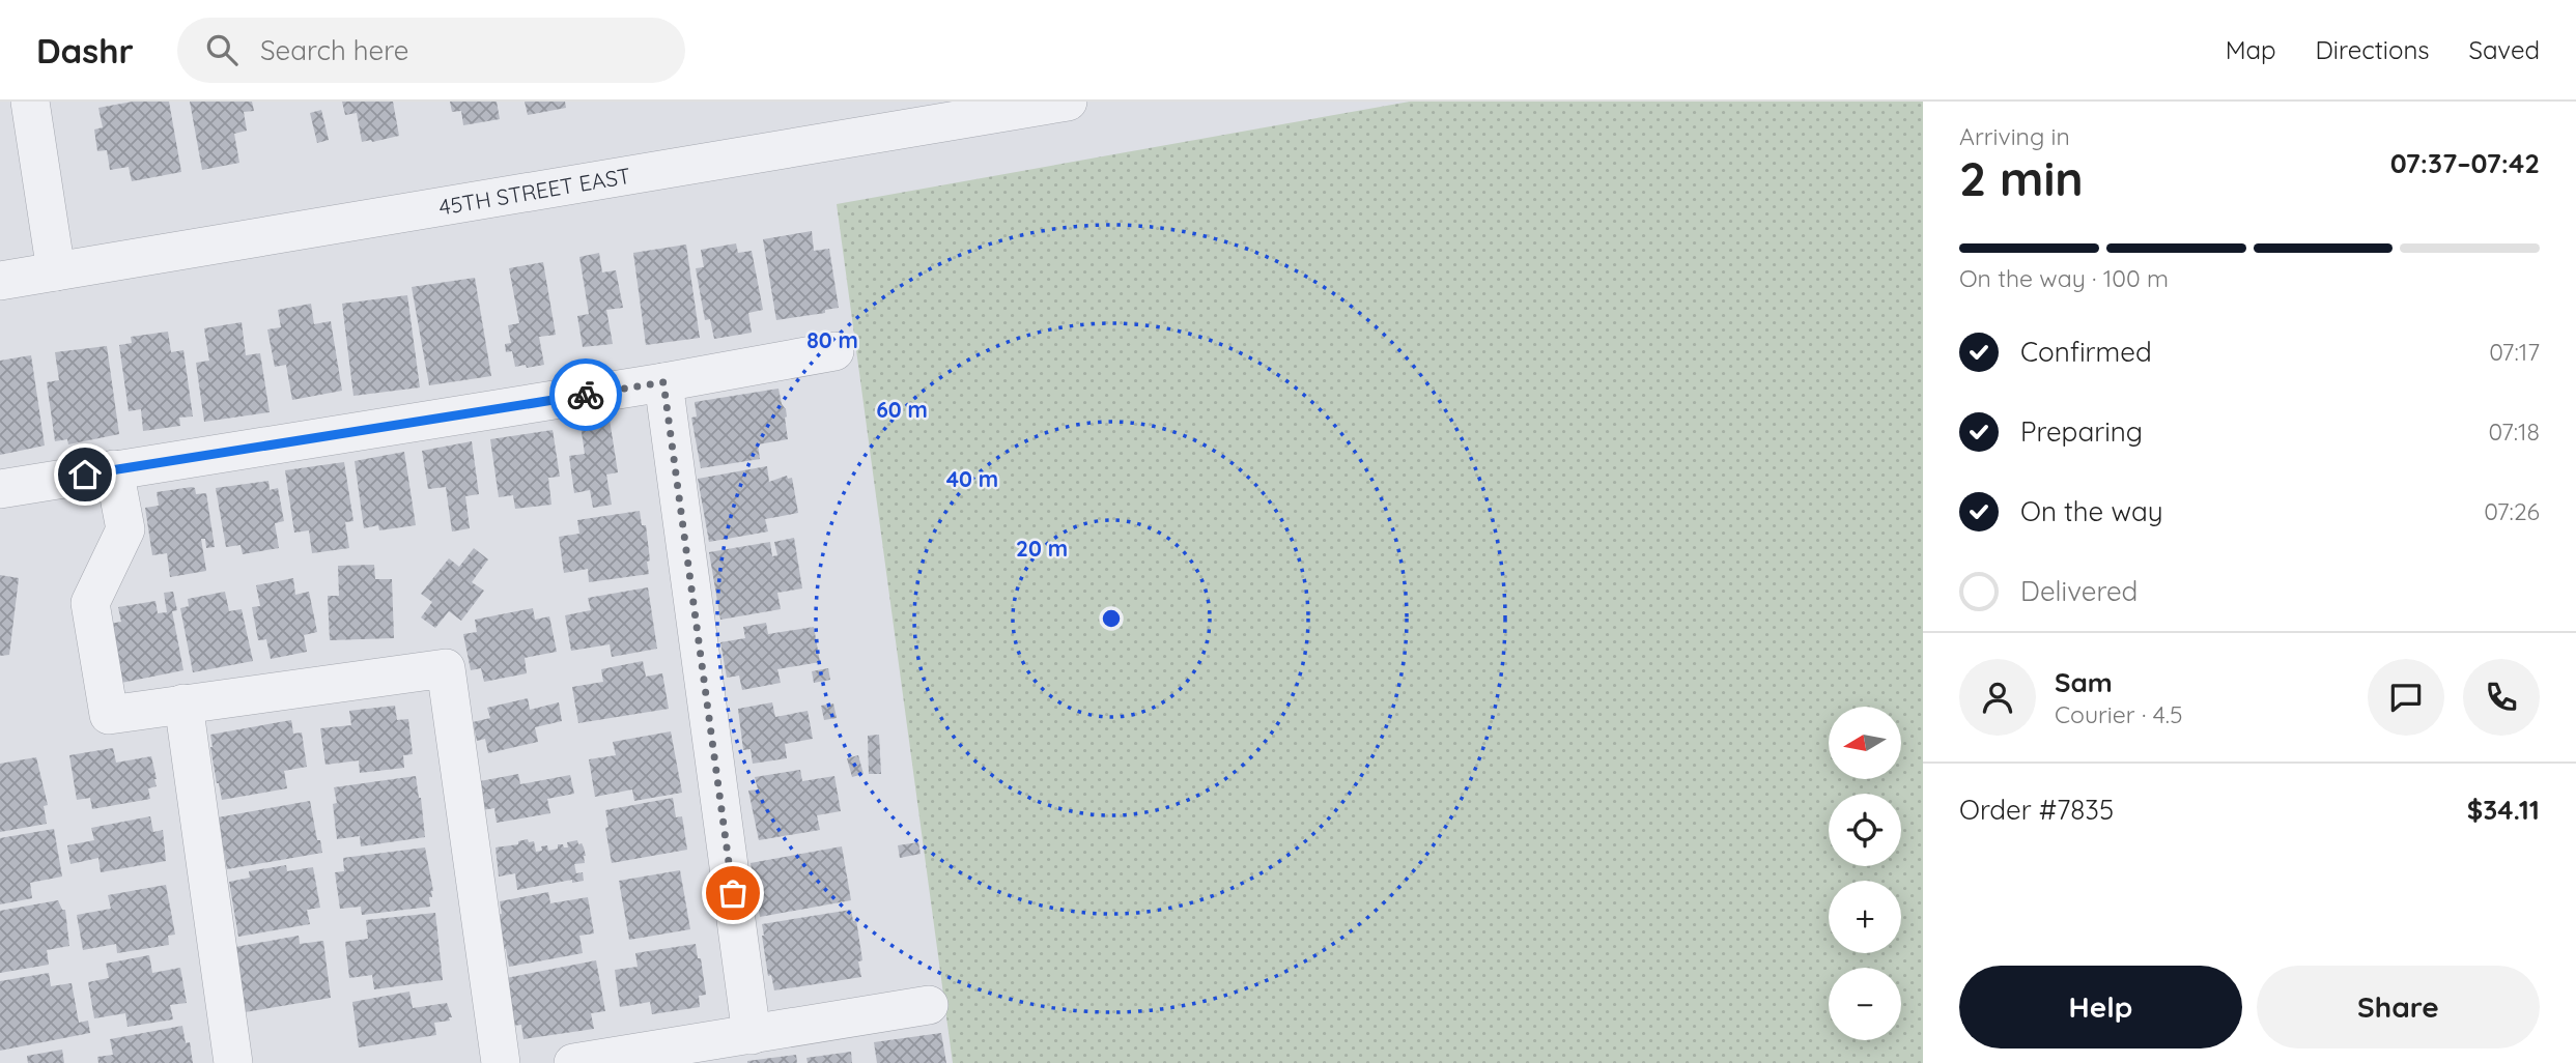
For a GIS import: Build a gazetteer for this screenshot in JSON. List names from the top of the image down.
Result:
{
  "streets": {
    "street": ["45TH STREET EAST"]
  },
  "north": "left",
  "page": {
    "header": "Dashr",
    "search": "Search here",
    "nav": ["Map", "Directions", "Saved"],
    "heading": ["2 min", "Arriving in", "07:37–07:42"],
    "panel": [
      "Sam",
      "Courier · 4.5",
      "Order #7835",
      "$34.11"
    ],
    "bar": "On the way · 100 m",
    "list": [
      ["Confirmed", "07:17"],
      ["Preparing", "07:18"],
      ["On the way", "07:26"],
      "Delivered"
    ],
    "map_buttons": ["+", "−"],
    "buttons": ["Help", "Share"]
  },
  "rings": [
    "80 m",
    "60 m",
    "40 m",
    "20 m"
  ]
}
